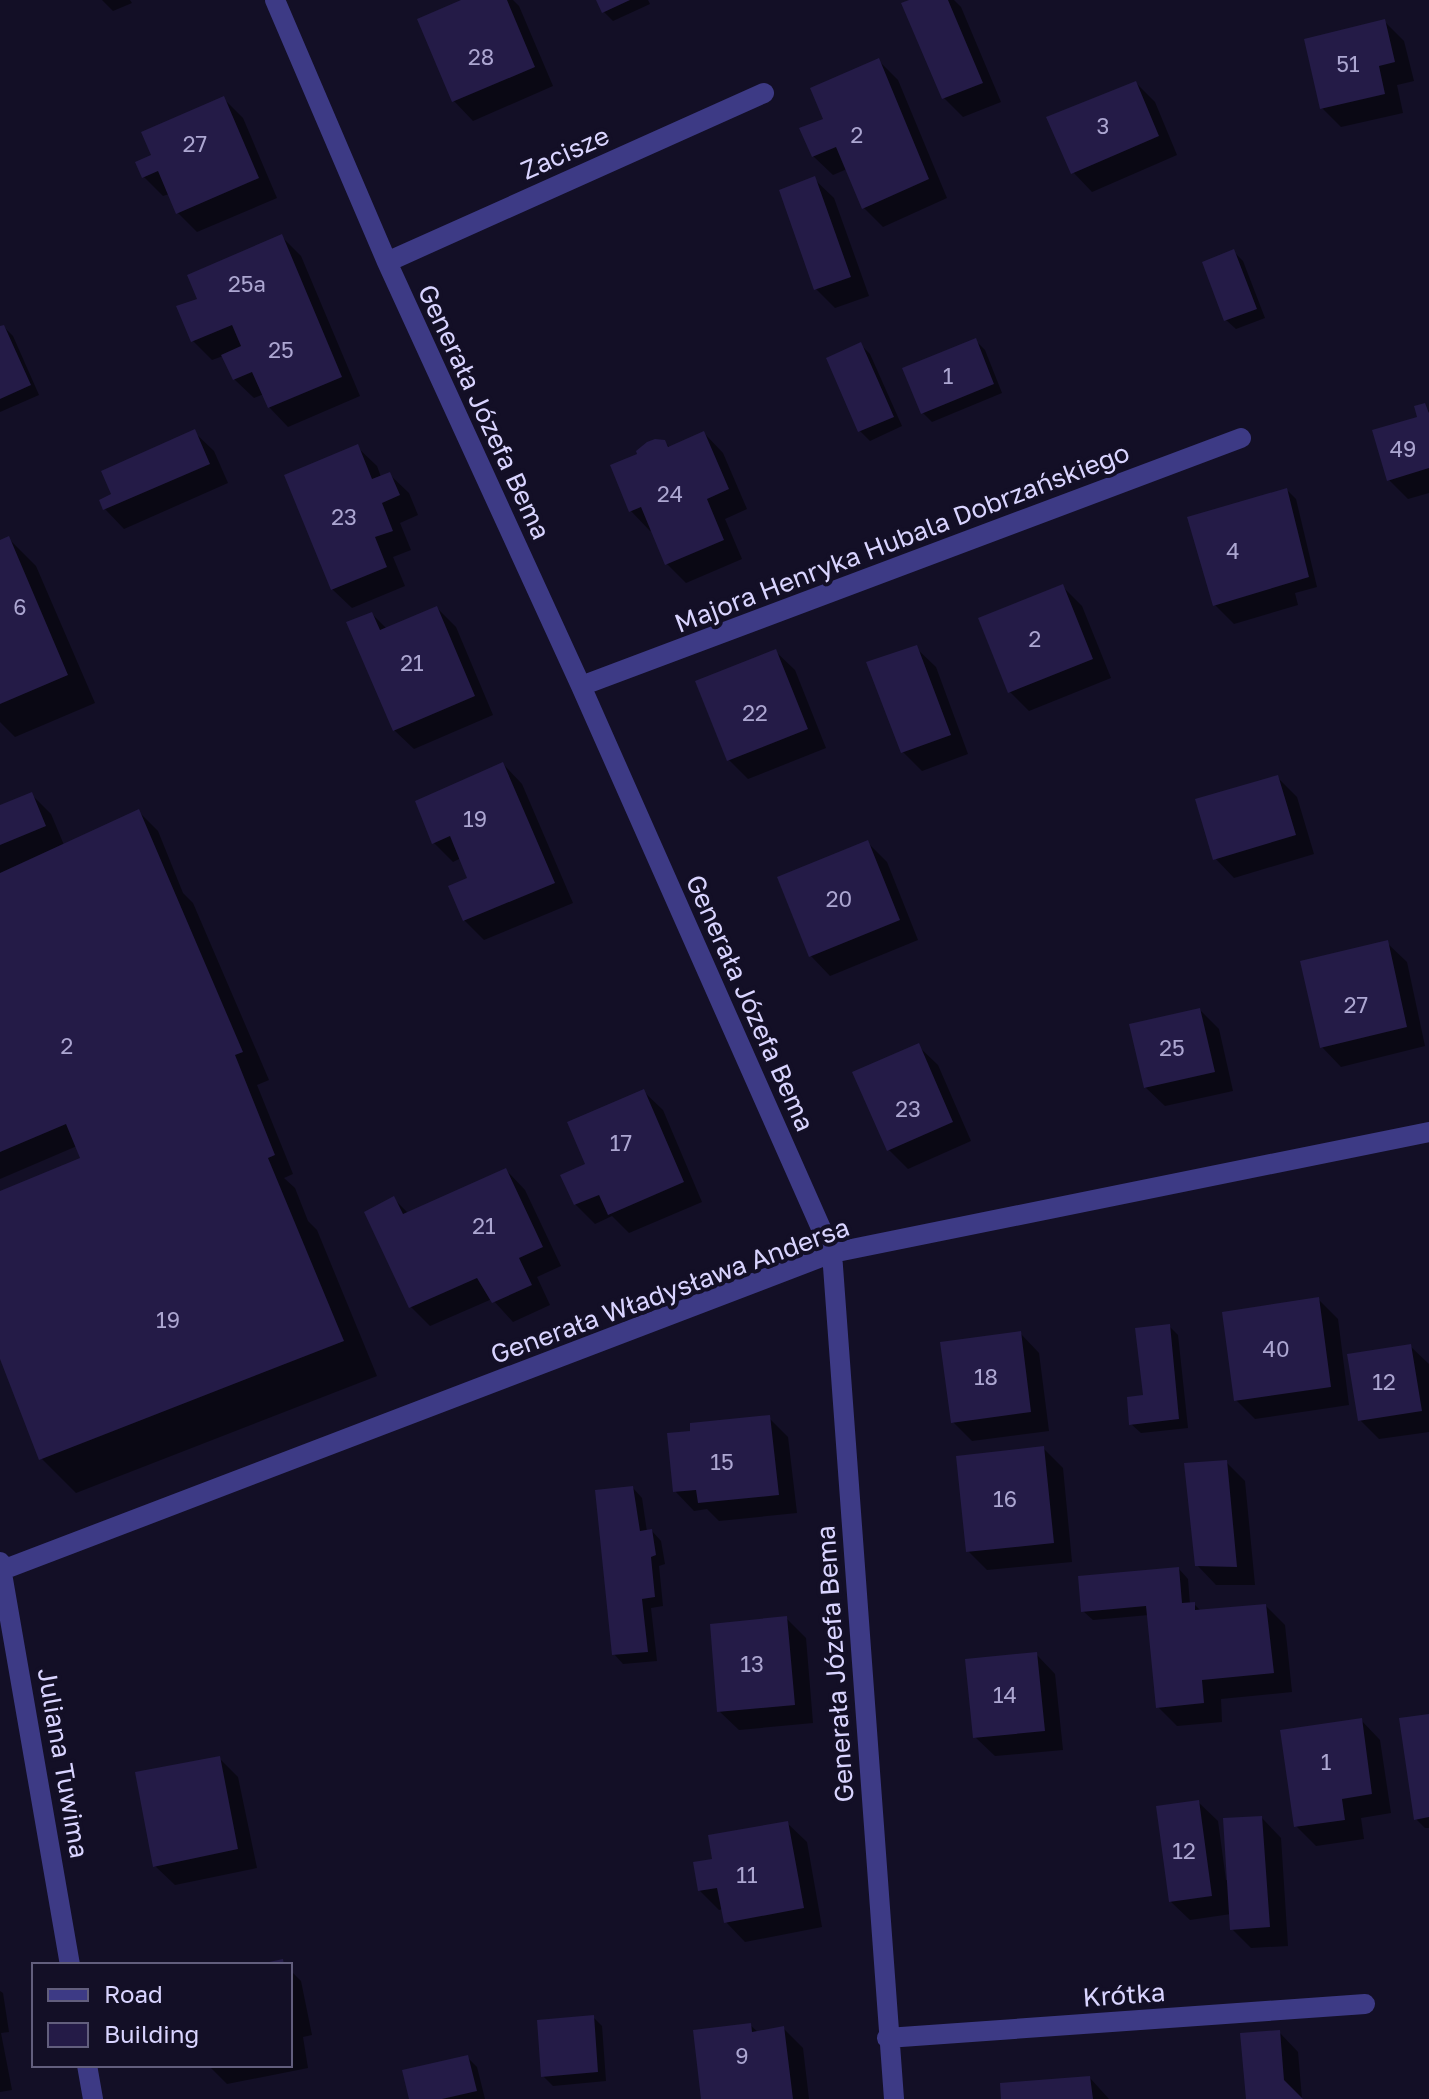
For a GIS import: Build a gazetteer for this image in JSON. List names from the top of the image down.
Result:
{
  "streets": {
    "street": [
      "Zacisze",
      "Generała Józefa Bema",
      "Majora Henryka Hubala Dobrzańskiego",
      "Generała Władysława Andersa",
      "Juliana Tuwima",
      "Krótka"
    ]
  },
  "crossings": [
    ["Zacisze", "Generała Józefa Bema"],
    ["Generała Józefa Bema", "Majora Henryka Hubala Dobrzańskiego"],
    ["Generała Józefa Bema", "Generała Władysława Andersa"],
    ["Generała Józefa Bema", "Krótka"],
    ["Generała Władysława Andersa", "Juliana Tuwima"]
  ],
  "house_numbers": [
    "28",
    "51",
    "3",
    "2",
    "27",
    "25a",
    "25",
    "1",
    "49",
    "24",
    "23",
    "4",
    "6",
    "2",
    "21",
    "22",
    "19",
    "20",
    "27",
    "2",
    "25",
    "23",
    "17",
    "21",
    "19",
    "40",
    "18",
    "12",
    "15",
    "16",
    "13",
    "14",
    "1",
    "12",
    "11",
    "9"
  ],
  "legend": ["Road", "Building"]
}
